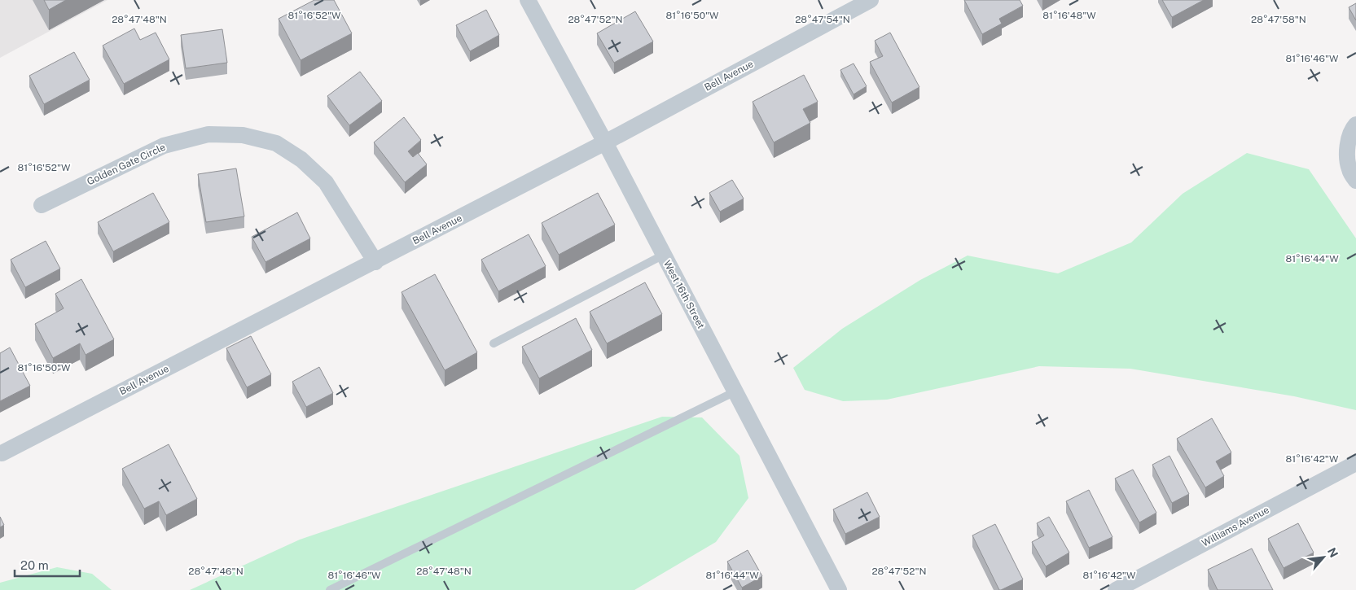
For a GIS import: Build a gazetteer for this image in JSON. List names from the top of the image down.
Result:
{
  "streets": {
    "street": [
      "Bell Avenue",
      "Golden Gate Circle",
      "West 16th Street",
      "Williams Avenue"
    ]
  },
  "crossings": [
    ["Bell Avenue", "Golden Gate Circle"],
    ["Bell Avenue", "West 16th Street"]
  ],
  "scale_bar": "20 m",
  "north": "top right",
  "coordinates": [
    "81°16'52\"W",
    "81°16'50\"W",
    "81°16'48\"W",
    "28°47'48\"N",
    "28°47'52\"N",
    "28°47'54\"N",
    "28°47'58\"N",
    "81°16'46\"W",
    "81°16'44\"W",
    "81°16'42\"W",
    "28°47'46\"N"
  ]
}
